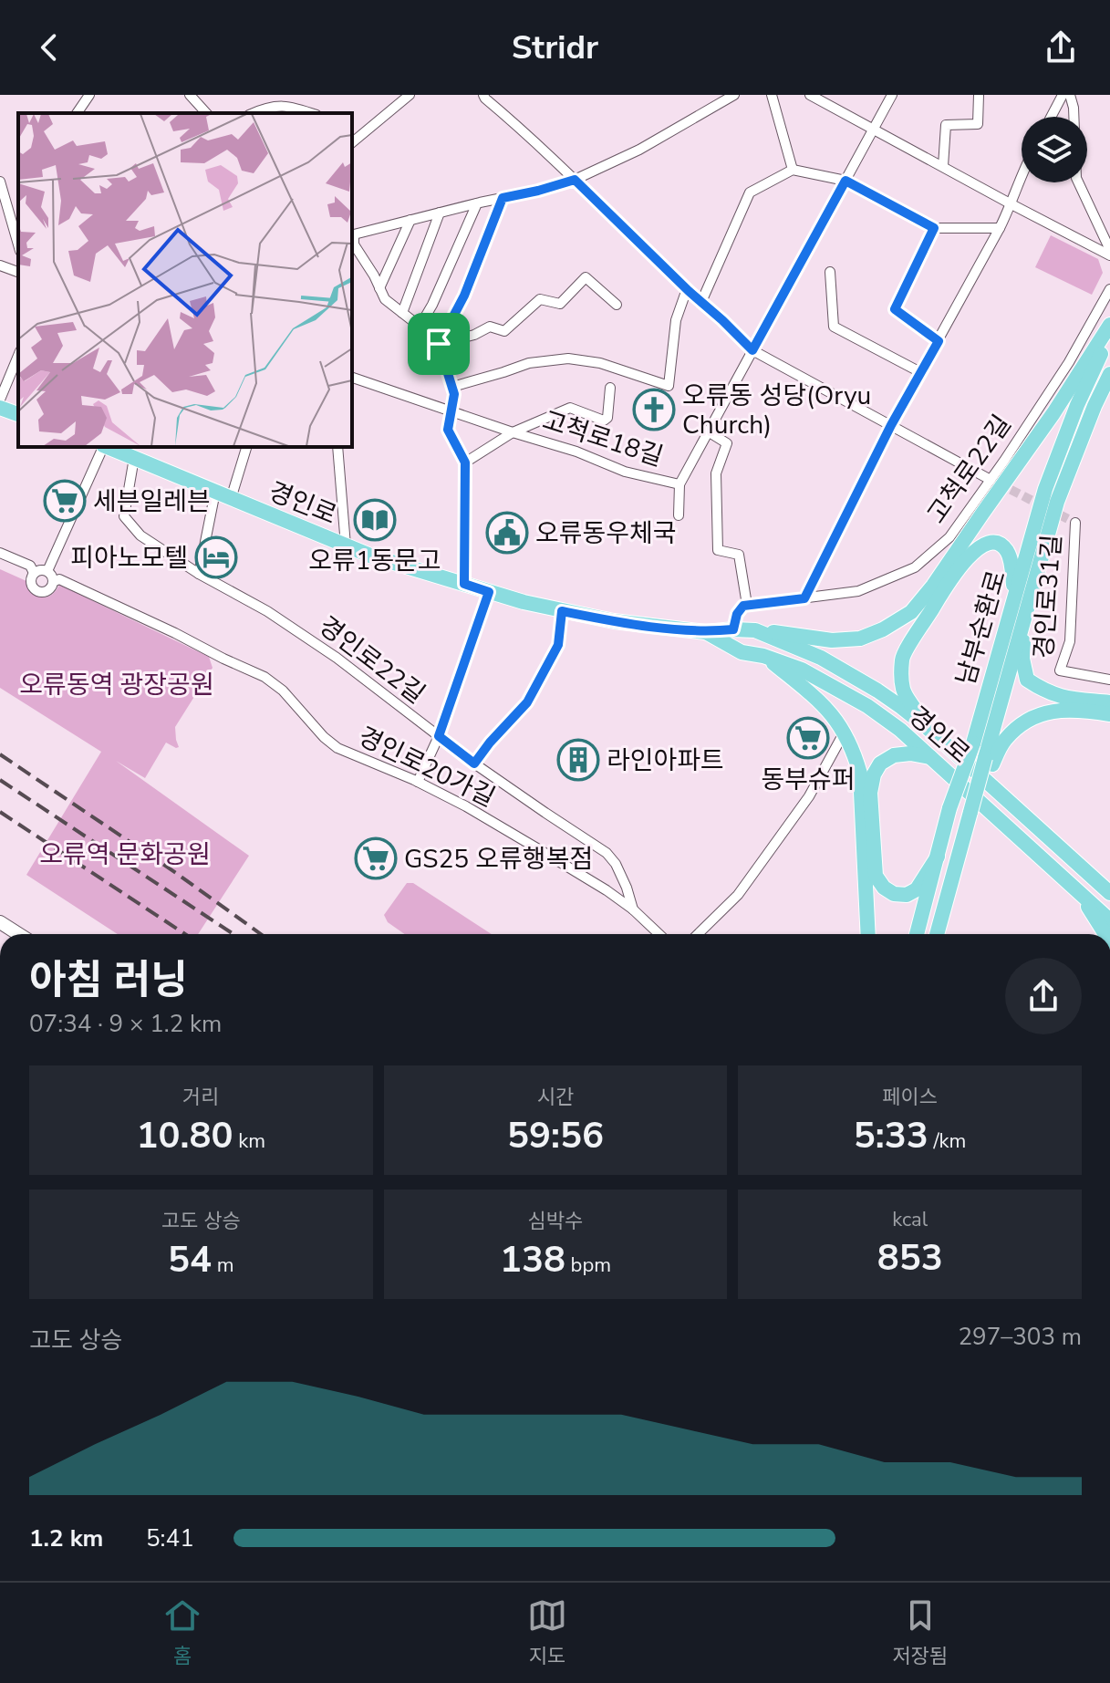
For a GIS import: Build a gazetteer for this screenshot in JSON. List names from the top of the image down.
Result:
{
  "streets": {
    "main road": ["경인로", "남부순환로"],
    "street": [
      "고척로18길",
      "고척로22길",
      "경인로31길",
      "경인로22길",
      "경인로20가길"
    ]
  },
  "crossings": [
    ["경인로", "경인로22길"],
    ["경인로22길", "경인로20가길"]
  ],
  "parks": ["오류동역 광장공원", "오류역 문화공원"],
  "places": {
    "church": ["오류동 성당(Oryu Church)"],
    "supermarket": ["세븐일레븐", "동부슈퍼", "GS25 오류행복점"],
    "library": ["오류1동문고"],
    "public building": ["오류동우체국"],
    "hotel": ["피아노모텔"],
    "building": ["라인아파트"]
  },
  "page": {
    "header": "Stridr",
    "heading": ["아침 러닝", "07:34 · 9 × 1.2 km"],
    "stats": [
      ["거리", "10.80 km"],
      ["시간", "59:56"],
      ["페이스", "5:33 /km"],
      ["고도 상승", "54 m"],
      ["심박수", "138 bpm"],
      ["kcal", "853"]
    ],
    "chart": ["고도 상승", "297–303 m"],
    "list": [
      {
        "name": "1.2 km",
        "note": "5:41"
      }
    ],
    "tabs": ["홈", "지도", "저장됨"]
  }
}
